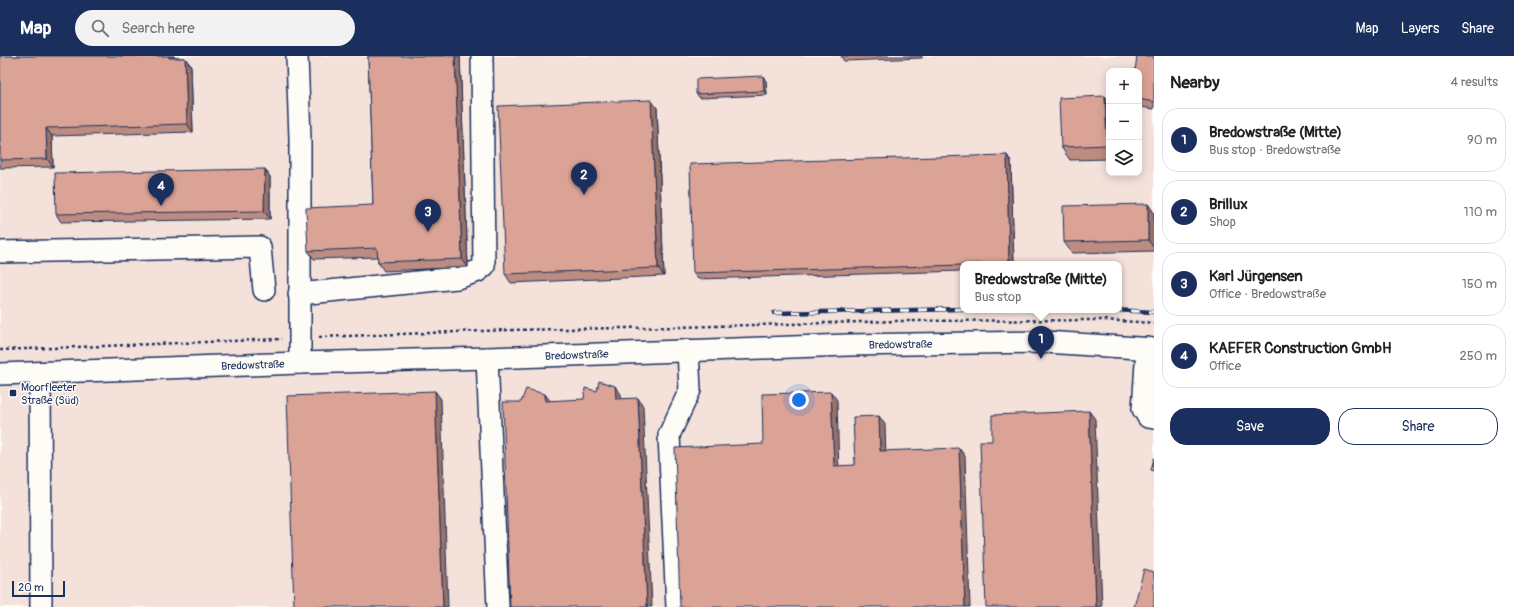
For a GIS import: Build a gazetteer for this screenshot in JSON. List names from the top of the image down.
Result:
{
  "streets": {
    "street": ["Bredowstraße"]
  },
  "places": {
    "transit": ["Moorfleeter Straße (Süd)"]
  },
  "scale_bar": "20 m",
  "page": {
    "header": "Map",
    "search": "Search here",
    "nav": ["Map", "Layers", "Share"],
    "heading": ["Nearby", "4 results"],
    "map_buttons": ["+", "−"],
    "list": [
      {
        "mark": "1",
        "name": "Bredowstraße (Mitte)",
        "note": "Bus stop · Bredowstraße",
        "value": "90 m"
      },
      {
        "mark": "2",
        "name": "Brillux",
        "note": "Shop",
        "value": "110 m"
      },
      {
        "mark": "3",
        "name": "Karl Jürgensen",
        "note": "Office · Bredowstraße",
        "value": "150 m"
      },
      {
        "mark": "4",
        "name": "KAEFER Construction GmbH",
        "note": "Office",
        "value": "250 m"
      }
    ],
    "pins": [
      "2",
      "4",
      "3",
      "1"
    ],
    "popup": ["Bredowstraße (Mitte)", "Bus stop"],
    "buttons": ["Save", "Share"],
    "scale": "20 m"
  }
}
